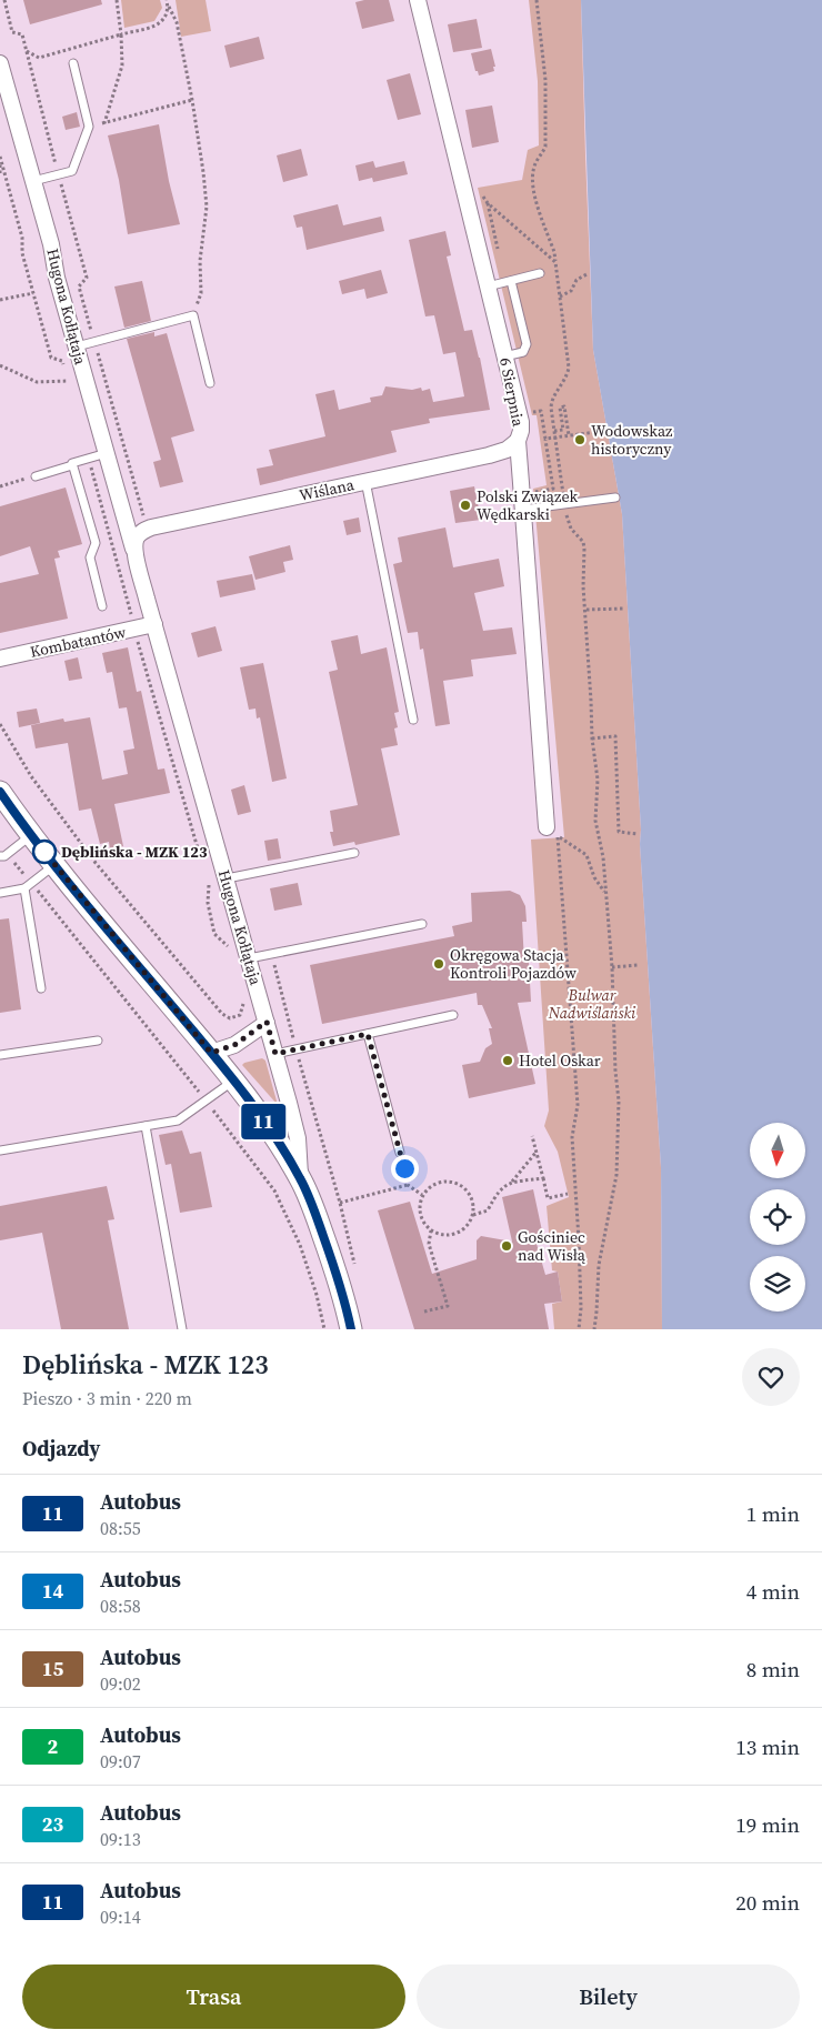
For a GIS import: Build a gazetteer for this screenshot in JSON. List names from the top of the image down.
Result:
{
  "streets": {
    "street": [
      "Hugona Kołłątaja",
      "6 Sierpnia",
      "Wiślana",
      "Kombatantów"
    ]
  },
  "crossings": [
    ["Hugona Kołłątaja", "Wiślana"],
    ["Hugona Kołłątaja", "Kombatantów"],
    ["6 Sierpnia", "Wiślana"]
  ],
  "parks": ["Bulwar Nadwiślański"],
  "places": [
    "Wodowskaz historyczny",
    "Polski Związek Wędkarski",
    "Dęblińska - MZK 123",
    "Okręgowa Stacja Kontroli Pojazdów",
    "Hotel Oskar",
    "Gościniec nad Wisłą"
  ],
  "lines": ["bus line 11"],
  "north": "bottom",
  "page": {
    "on_map": "11",
    "heading": [
      ["Dęblińska - MZK 123", "Pieszo · 3 min · 220 m"],
      "Odjazdy"
    ],
    "list": [
      {
        "mark": "11",
        "name": "Autobus",
        "note": "08:55",
        "value": "1 min"
      },
      {
        "mark": "14",
        "name": "Autobus",
        "note": "08:58",
        "value": "4 min"
      },
      {
        "mark": "15",
        "name": "Autobus",
        "note": "09:02",
        "value": "8 min"
      },
      {
        "mark": "2",
        "name": "Autobus",
        "note": "09:07",
        "value": "13 min"
      },
      {
        "mark": "23",
        "name": "Autobus",
        "note": "09:13",
        "value": "19 min"
      },
      {
        "mark": "11",
        "name": "Autobus",
        "note": "09:14",
        "value": "20 min"
      }
    ],
    "buttons": ["Trasa", "Bilety"]
  }
}
